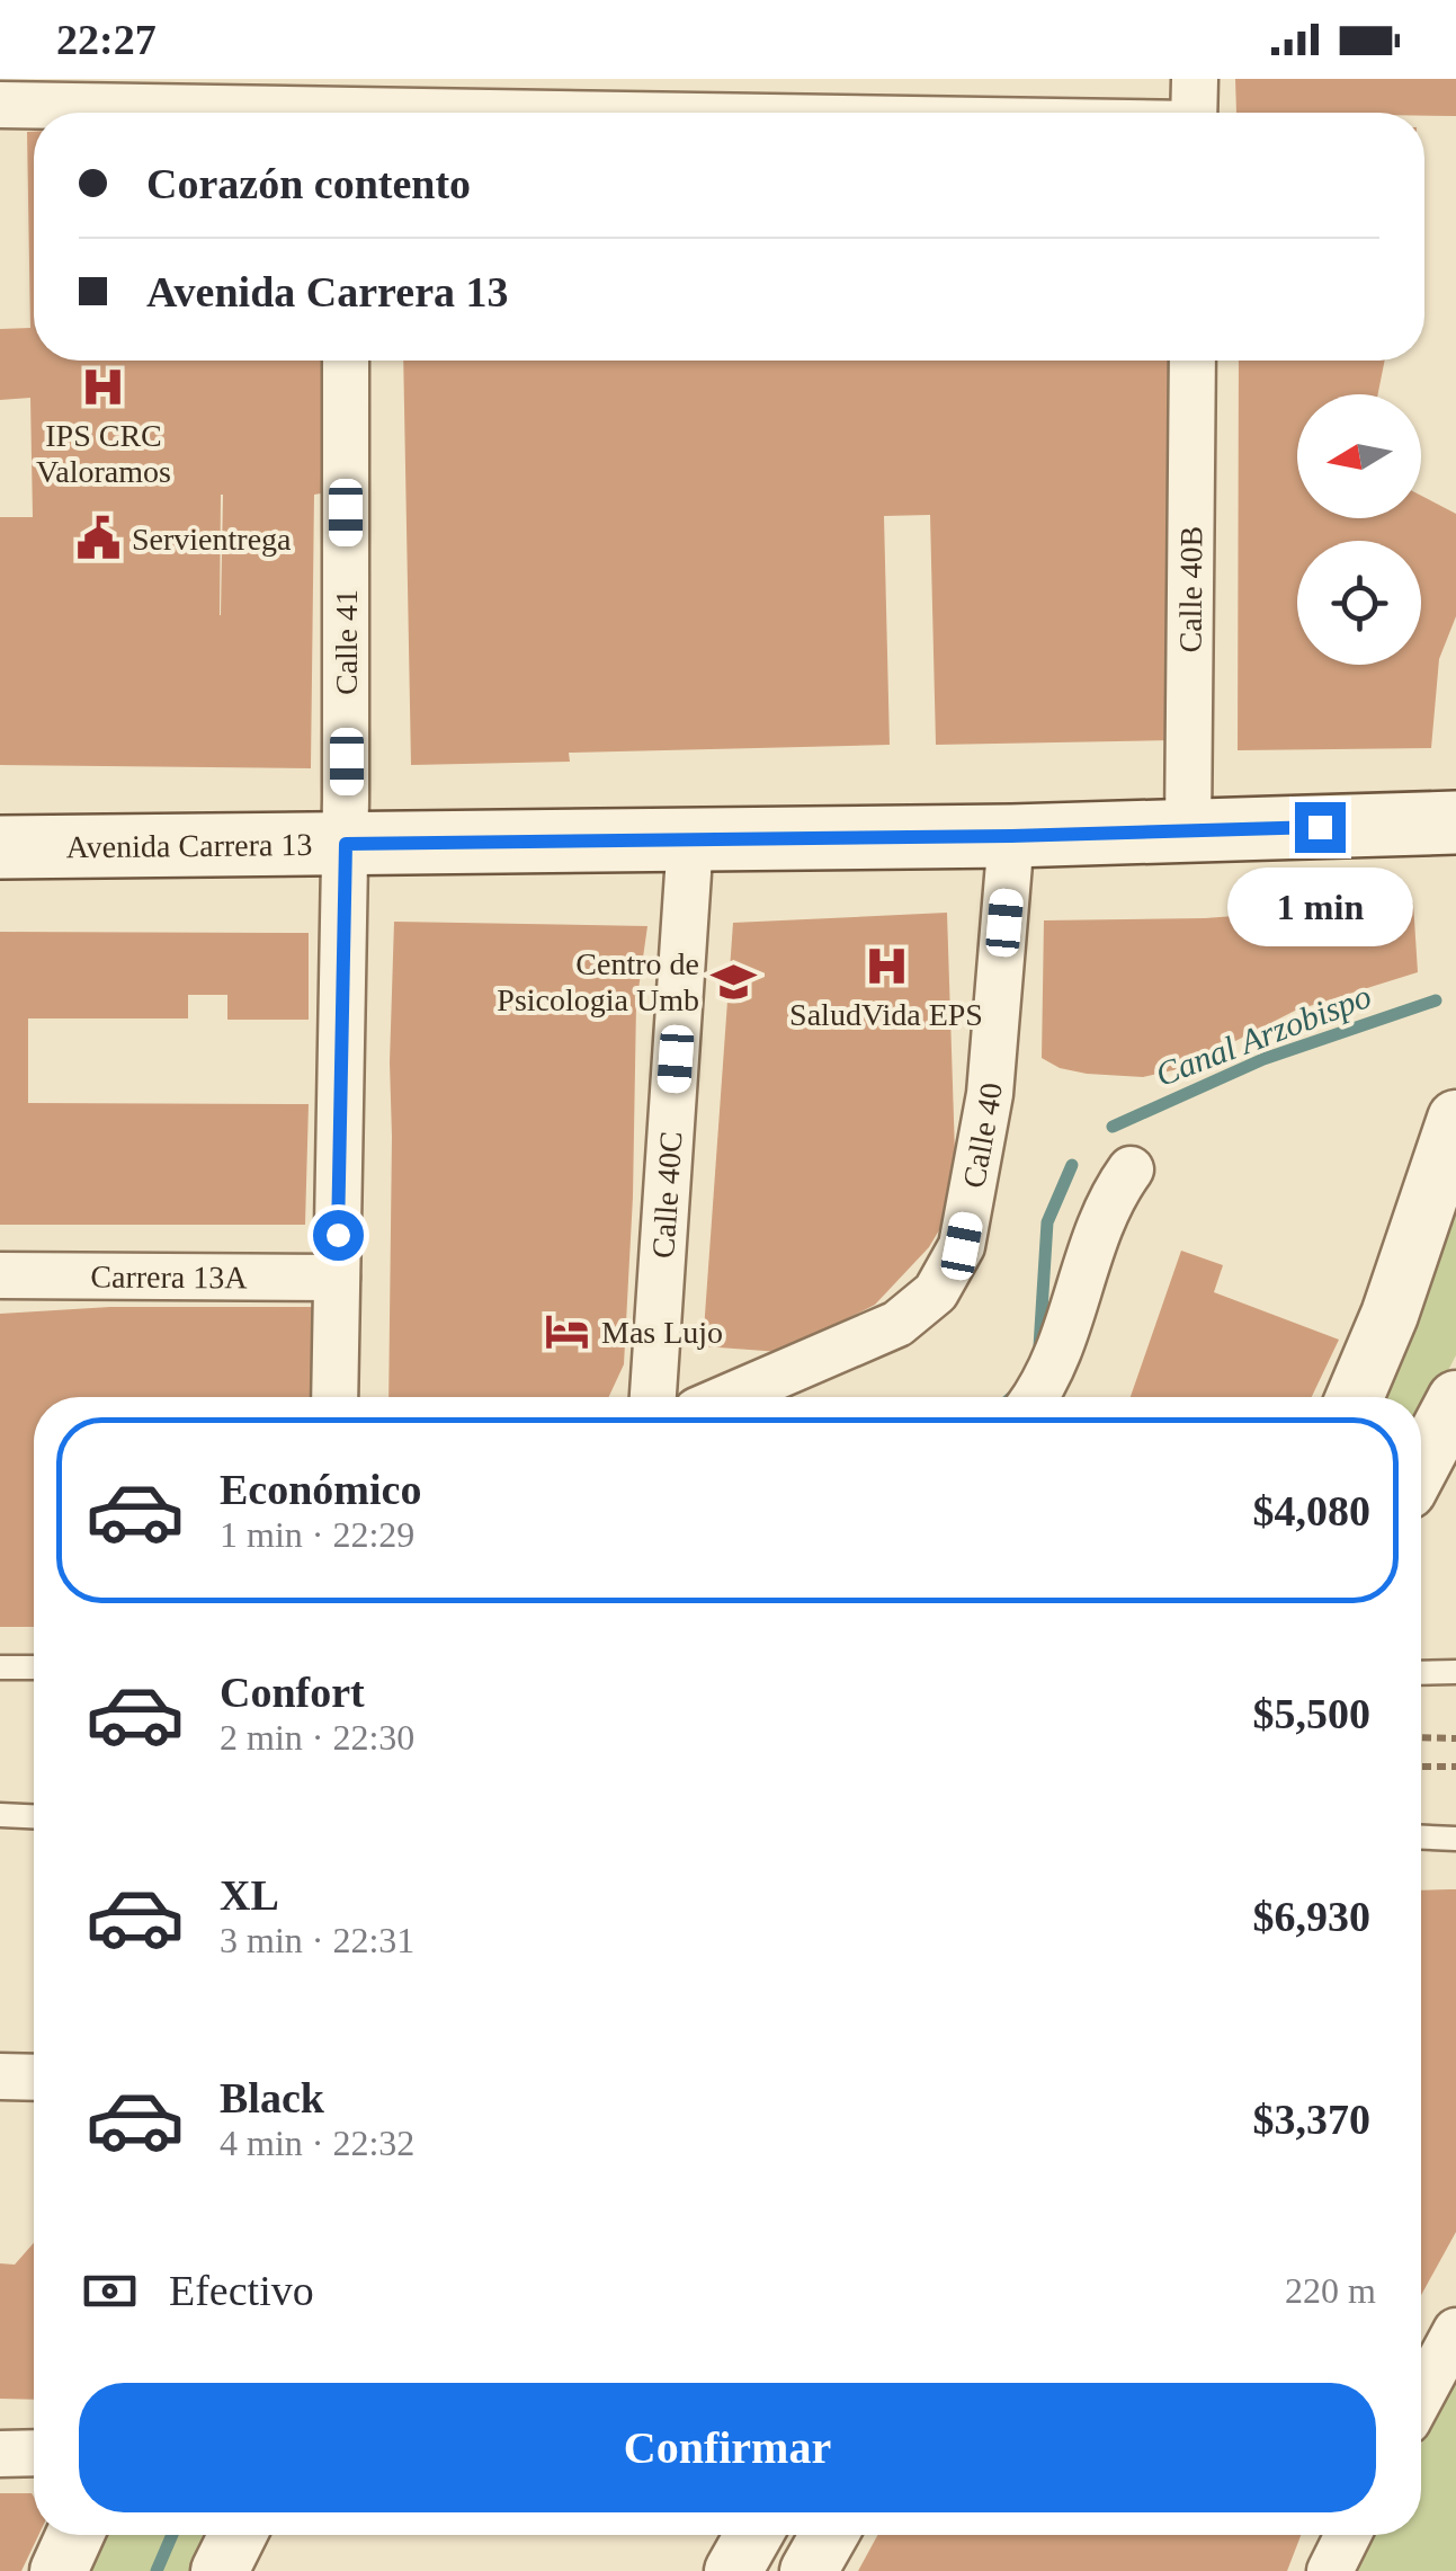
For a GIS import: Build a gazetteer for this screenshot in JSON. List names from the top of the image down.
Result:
{
  "streets": {
    "main road": ["Avenida Carrera 13"],
    "street": [
      "Calle 40B",
      "Calle 41",
      "Calle 40",
      "Calle 40C",
      "Carrera 13A"
    ]
  },
  "crossings": [
    ["Calle 40B", "Avenida Carrera 13"],
    ["Calle 41", "Avenida Carrera 13"],
    ["Calle 41", "Carrera 13A"],
    ["Avenida Carrera 13", "Calle 40"],
    ["Avenida Carrera 13", "Calle 40C"]
  ],
  "water": ["Canal Arzobispo"],
  "places": {
    "hospital": ["IPS CRC Valoramos", "SaludVida EPS"],
    "public building": ["Servientrega"],
    "school or university": ["Centro de Psicologia Umb"],
    "hotel": ["Mas Lujo"]
  },
  "north": "left",
  "page": {
    "status": "22:27",
    "banner": ["Corazón contento", "Avenida Carrera 13"],
    "bubble": "1 min",
    "list": [
      {
        "name": "Económico",
        "note": "1 min · 22:29",
        "value": "$4,080"
      },
      {
        "name": "Confort",
        "note": "2 min · 22:30",
        "value": "$5,500"
      },
      {
        "name": "XL",
        "note": "3 min · 22:31",
        "value": "$6,930"
      },
      {
        "name": "Black",
        "note": "4 min · 22:32",
        "value": "$3,370"
      }
    ],
    "pay": ["Efectivo", "220 m"],
    "buttons": "Confirmar"
  }
}
